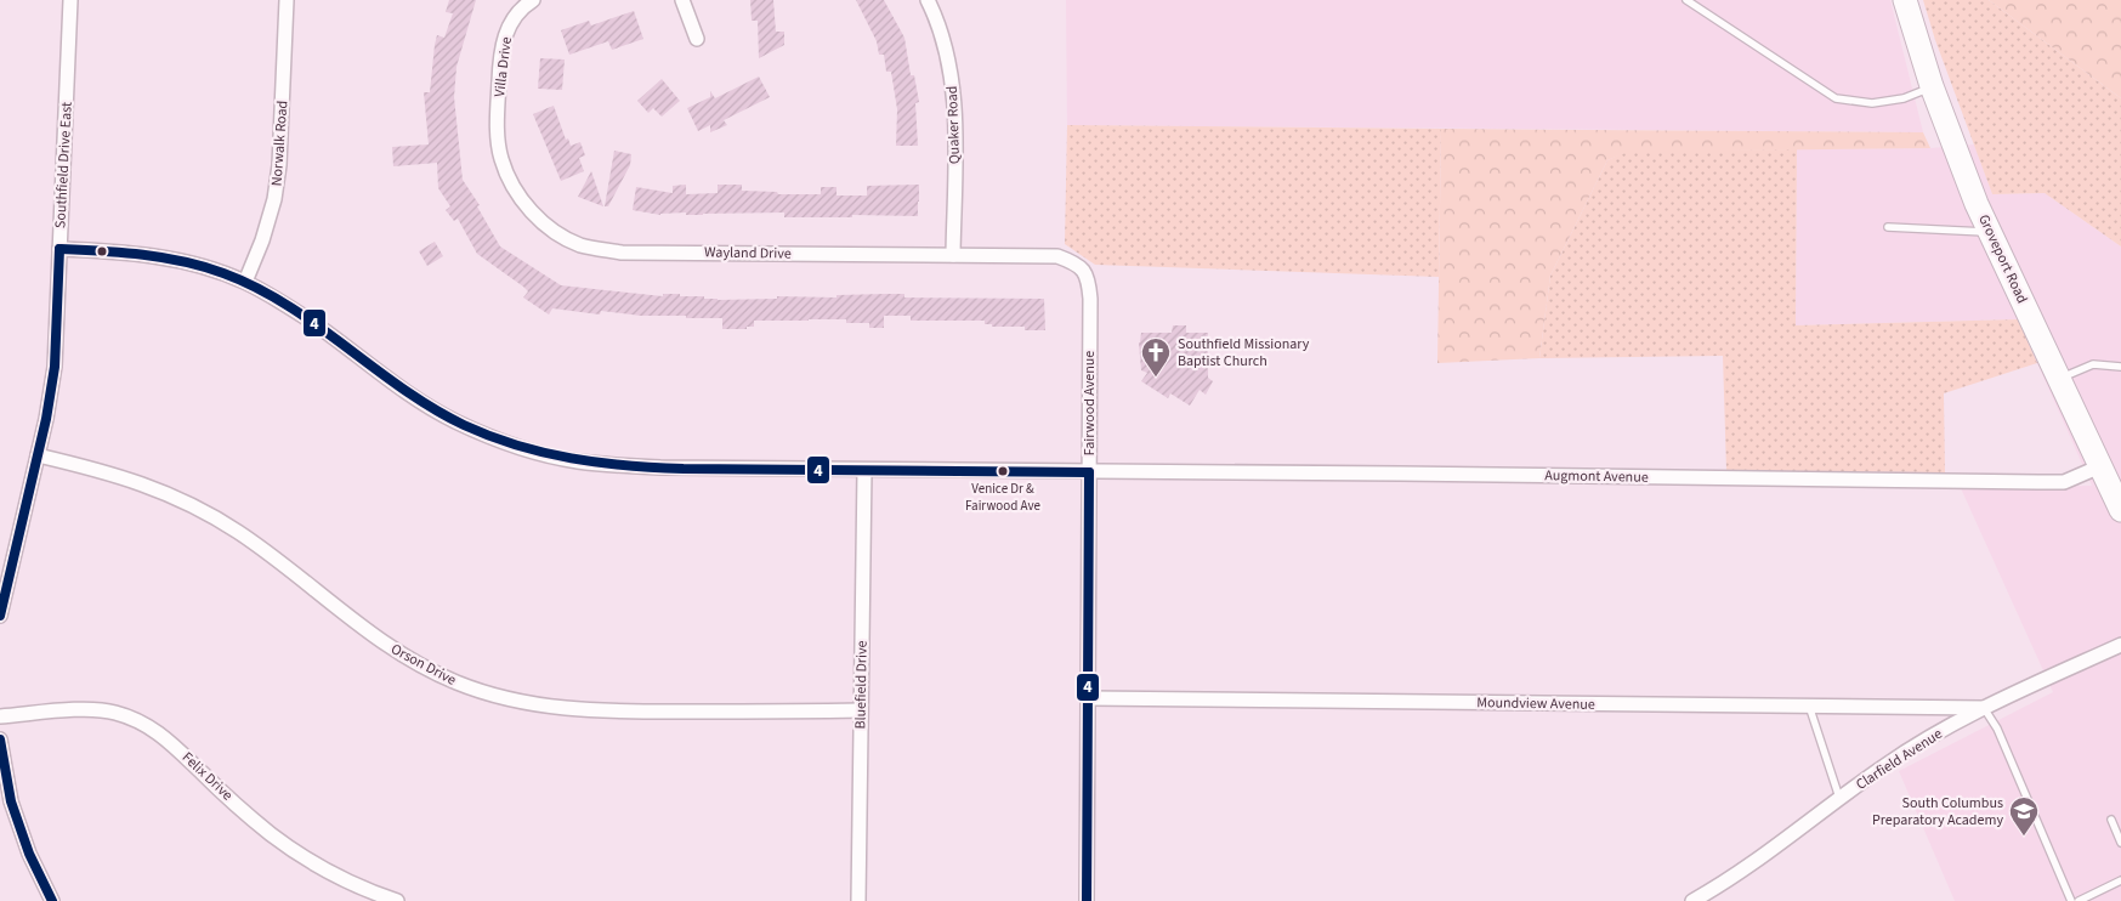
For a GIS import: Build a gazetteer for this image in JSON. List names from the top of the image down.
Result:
{
  "streets": {
    "main road": ["Groveport Road"],
    "street": [
      "Villa Drive",
      "Quaker Road",
      "Norwalk Road",
      "Southfield Drive East",
      "Wayland Drive",
      "Fairwood Avenue",
      "Augmont Avenue",
      "Orson Drive",
      "Bluefield Drive",
      "Moundview Avenue",
      "Clarfield Avenue",
      "Felix Drive"
    ]
  },
  "crossings": [
    ["Villa Drive", "Wayland Drive"],
    ["Quaker Road", "Wayland Drive"],
    ["Norwalk Road", "Augmont Avenue"],
    ["Southfield Drive East", "Augmont Avenue"],
    ["Southfield Drive East", "Orson Drive"],
    ["Wayland Drive", "Fairwood Avenue"],
    ["Groveport Road", "Augmont Avenue"],
    ["Fairwood Avenue", "Augmont Avenue"],
    ["Fairwood Avenue", "Moundview Avenue"],
    ["Augmont Avenue", "Bluefield Drive"],
    ["Orson Drive", "Bluefield Drive"],
    ["Moundview Avenue", "Clarfield Avenue"]
  ],
  "places": {
    "church": ["Southfield Missionary Baptist Church"],
    "other": ["Venice Dr & Fairwood Ave"],
    "school or university": ["South Columbus Preparatory Academy"]
  },
  "lines": ["transit line 4"]
}
